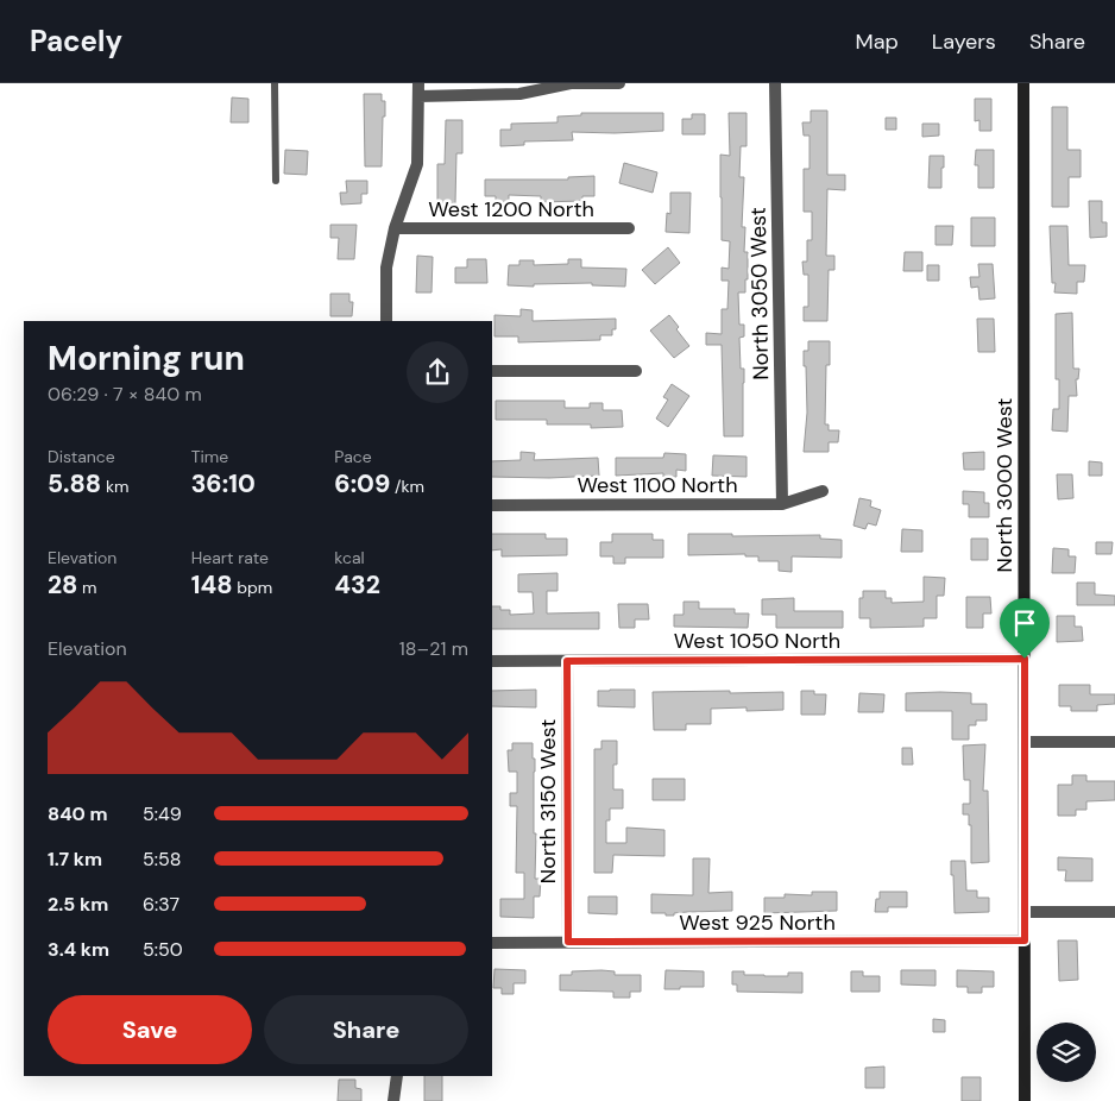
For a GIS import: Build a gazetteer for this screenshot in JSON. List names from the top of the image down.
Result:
{
  "streets": {
    "main road": ["North 3000 West"],
    "street": [
      "West 1200 North",
      "North 3050 West",
      "West 1100 North",
      "West 1050 North",
      "North 3150 West",
      "West 925 North"
    ]
  },
  "crossings": [
    ["North 3050 West", "West 1100 North"],
    ["North 3000 West", "West 1050 North"],
    ["North 3000 West", "West 925 North"],
    ["West 1050 North", "North 3150 West"],
    ["North 3150 West", "West 925 North"]
  ],
  "page": {
    "header": "Pacely",
    "nav": ["Map", "Layers", "Share"],
    "heading": ["Morning run", "06:29 · 7 × 840 m"],
    "stats": [
      ["Distance", "5.88 km"],
      ["Time", "36:10"],
      ["Pace", "6:09 /km"],
      ["Elevation", "28 m"],
      ["Heart rate", "148 bpm"],
      ["kcal", "432"]
    ],
    "chart": ["Elevation", "18–21 m"],
    "list": [
      {
        "name": "840 m",
        "note": "5:49"
      },
      {
        "name": "1.7 km",
        "note": "5:58"
      },
      {
        "name": "2.5 km",
        "note": "6:37"
      },
      {
        "name": "3.4 km",
        "note": "5:50"
      }
    ],
    "buttons": ["Save", "Share"]
  }
}
